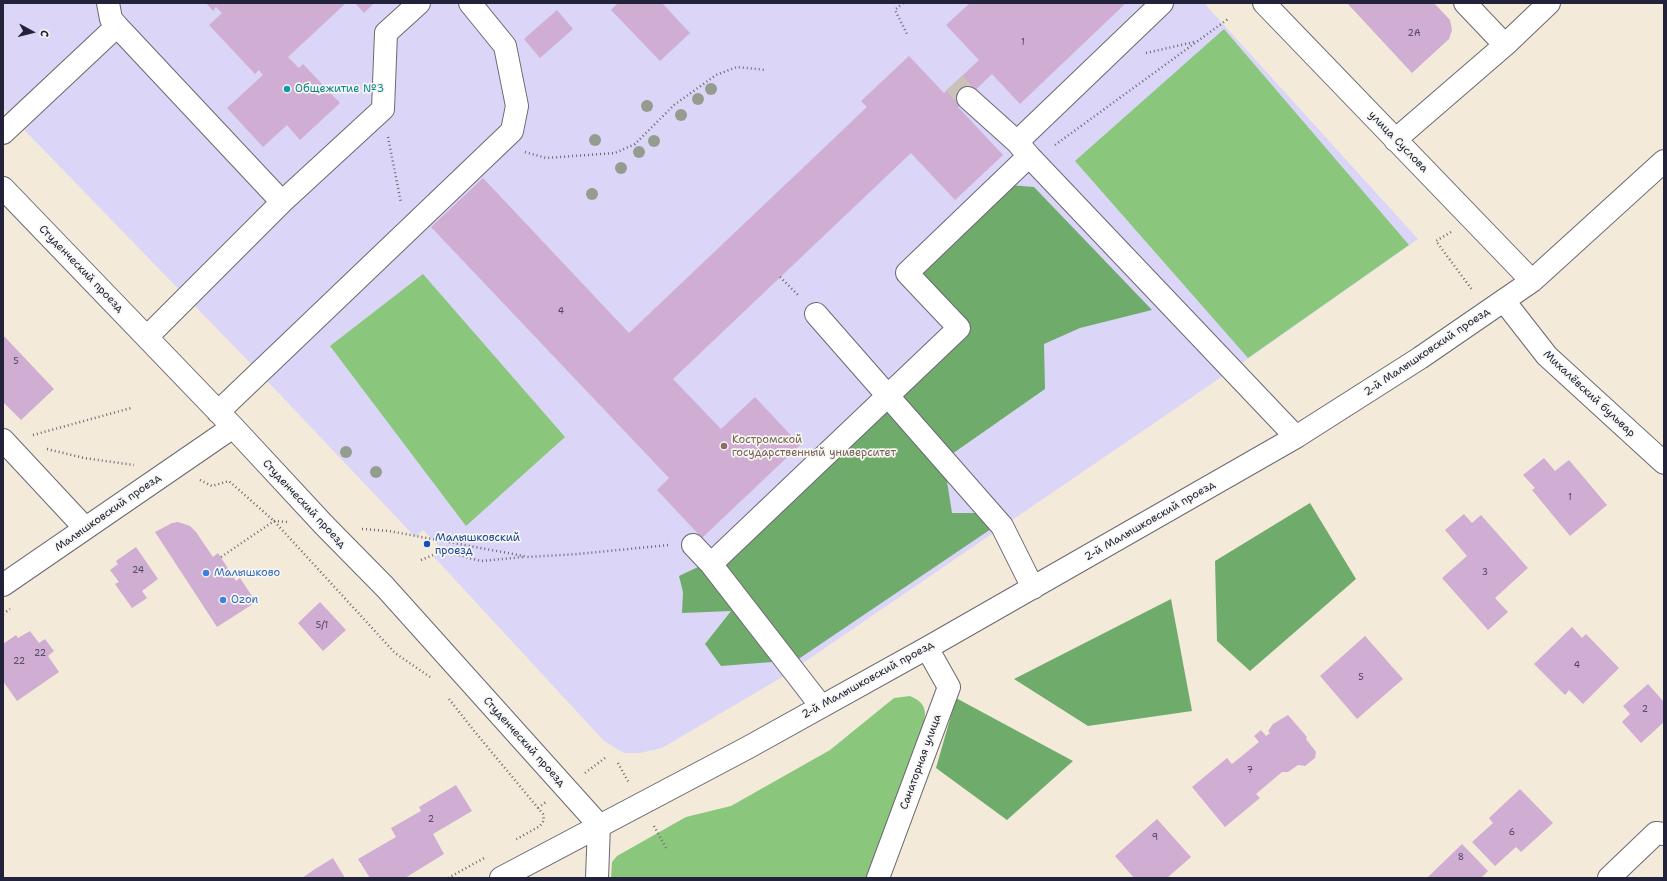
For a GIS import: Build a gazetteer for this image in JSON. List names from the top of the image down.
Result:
{
  "streets": {
    "street": [
      "улица Суслова",
      "Студенческий проезд",
      "2-й Малышковский проезд",
      "Михалёвский бульвар",
      "Малышковский проезд",
      "Санаторная улица"
    ]
  },
  "crossings": [
    ["улица Суслова", "2-й Малышковский проезд"],
    ["Студенческий проезд", "2-й Малышковский проезд"],
    ["Студенческий проезд", "Малышковский проезд"],
    ["2-й Малышковский проезд", "Михалёвский бульвар"],
    ["2-й Малышковский проезд", "Санаторная улица"]
  ],
  "places": [
    "Общежитие №3",
    "Костромской государственный университет",
    "Малышковский проезд",
    "Малышково",
    "Ozon"
  ],
  "house_numbers": [
    "2А",
    "1",
    "4",
    "5",
    "1",
    "24",
    "3",
    "5/1",
    "22",
    "22",
    "4",
    "5",
    "2",
    "7",
    "2",
    "6",
    "9",
    "8"
  ],
  "north": "right"
}
